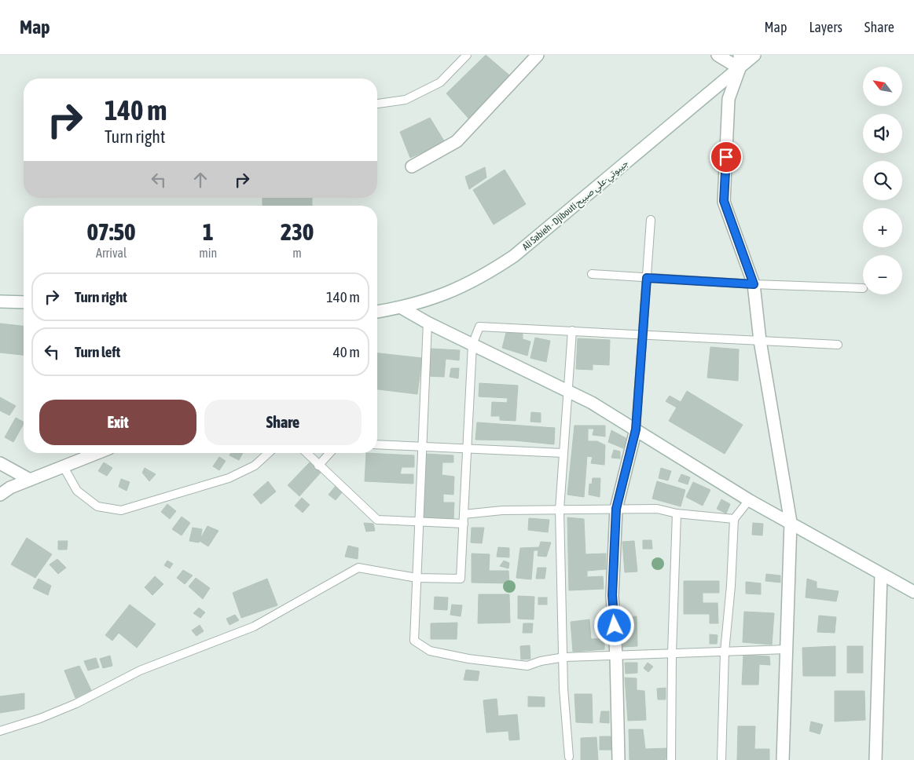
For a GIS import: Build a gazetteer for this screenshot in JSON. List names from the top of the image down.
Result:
{
  "streets": {
    "street": ["Ali Sabieh - Djibouti جيبوتي-علي صبيح"]
  },
  "north": "top left",
  "page": {
    "header": "Map",
    "nav": ["Map", "Layers", "Share"],
    "map_buttons": ["+", "−"],
    "turn": ["140 m", "Turn right"],
    "eta": [
      "07:50",
      "Arrival",
      "1",
      "min",
      "230",
      "m"
    ],
    "list": [
      {
        "name": "Turn right",
        "value": "140 m"
      },
      {
        "name": "Turn left",
        "value": "40 m"
      }
    ],
    "buttons": ["Exit", "Share"]
  }
}
